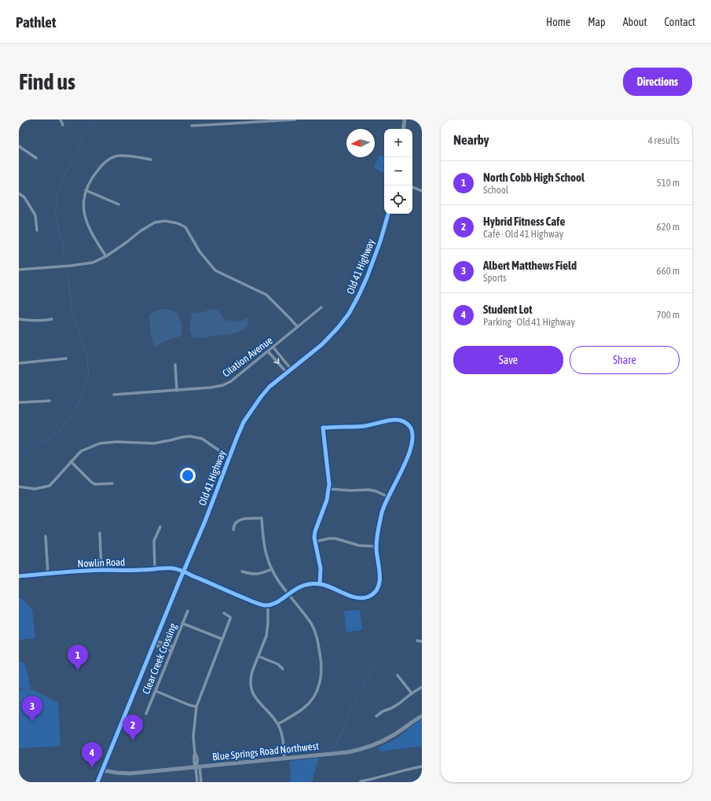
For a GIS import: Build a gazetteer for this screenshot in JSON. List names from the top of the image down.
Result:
{
  "streets": {
    "main road": ["Old 41 Highway", "Blue Springs Road Northwest"],
    "street": ["Citation Avenue", "Nowlin Road", "Clear Creek Crossing"]
  },
  "crossings": [
    ["Old 41 Highway", "Nowlin Road"],
    ["Old 41 Highway", "Blue Springs Road Northwest"]
  ],
  "north": "left",
  "page": {
    "header": "Pathlet",
    "nav": [
      "Home",
      "Map",
      "About",
      "Contact"
    ],
    "buttons": [
      "Directions",
      ["Save", "Share"]
    ],
    "title": "Find us",
    "heading": ["Nearby", "4 results"],
    "map_buttons": ["+", "−"],
    "list": [
      {
        "mark": "1",
        "name": "North Cobb High School",
        "note": "School",
        "value": "510 m"
      },
      {
        "mark": "2",
        "name": "Hybrid Fitness Cafe",
        "note": "Café · Old 41 Highway",
        "value": "620 m"
      },
      {
        "mark": "3",
        "name": "Albert Matthews Field",
        "note": "Sports",
        "value": "660 m"
      },
      {
        "mark": "4",
        "name": "Student Lot",
        "note": "Parking · Old 41 Highway",
        "value": "700 m"
      }
    ],
    "pins": [
      "1",
      "3",
      "2",
      "4"
    ]
  }
}
